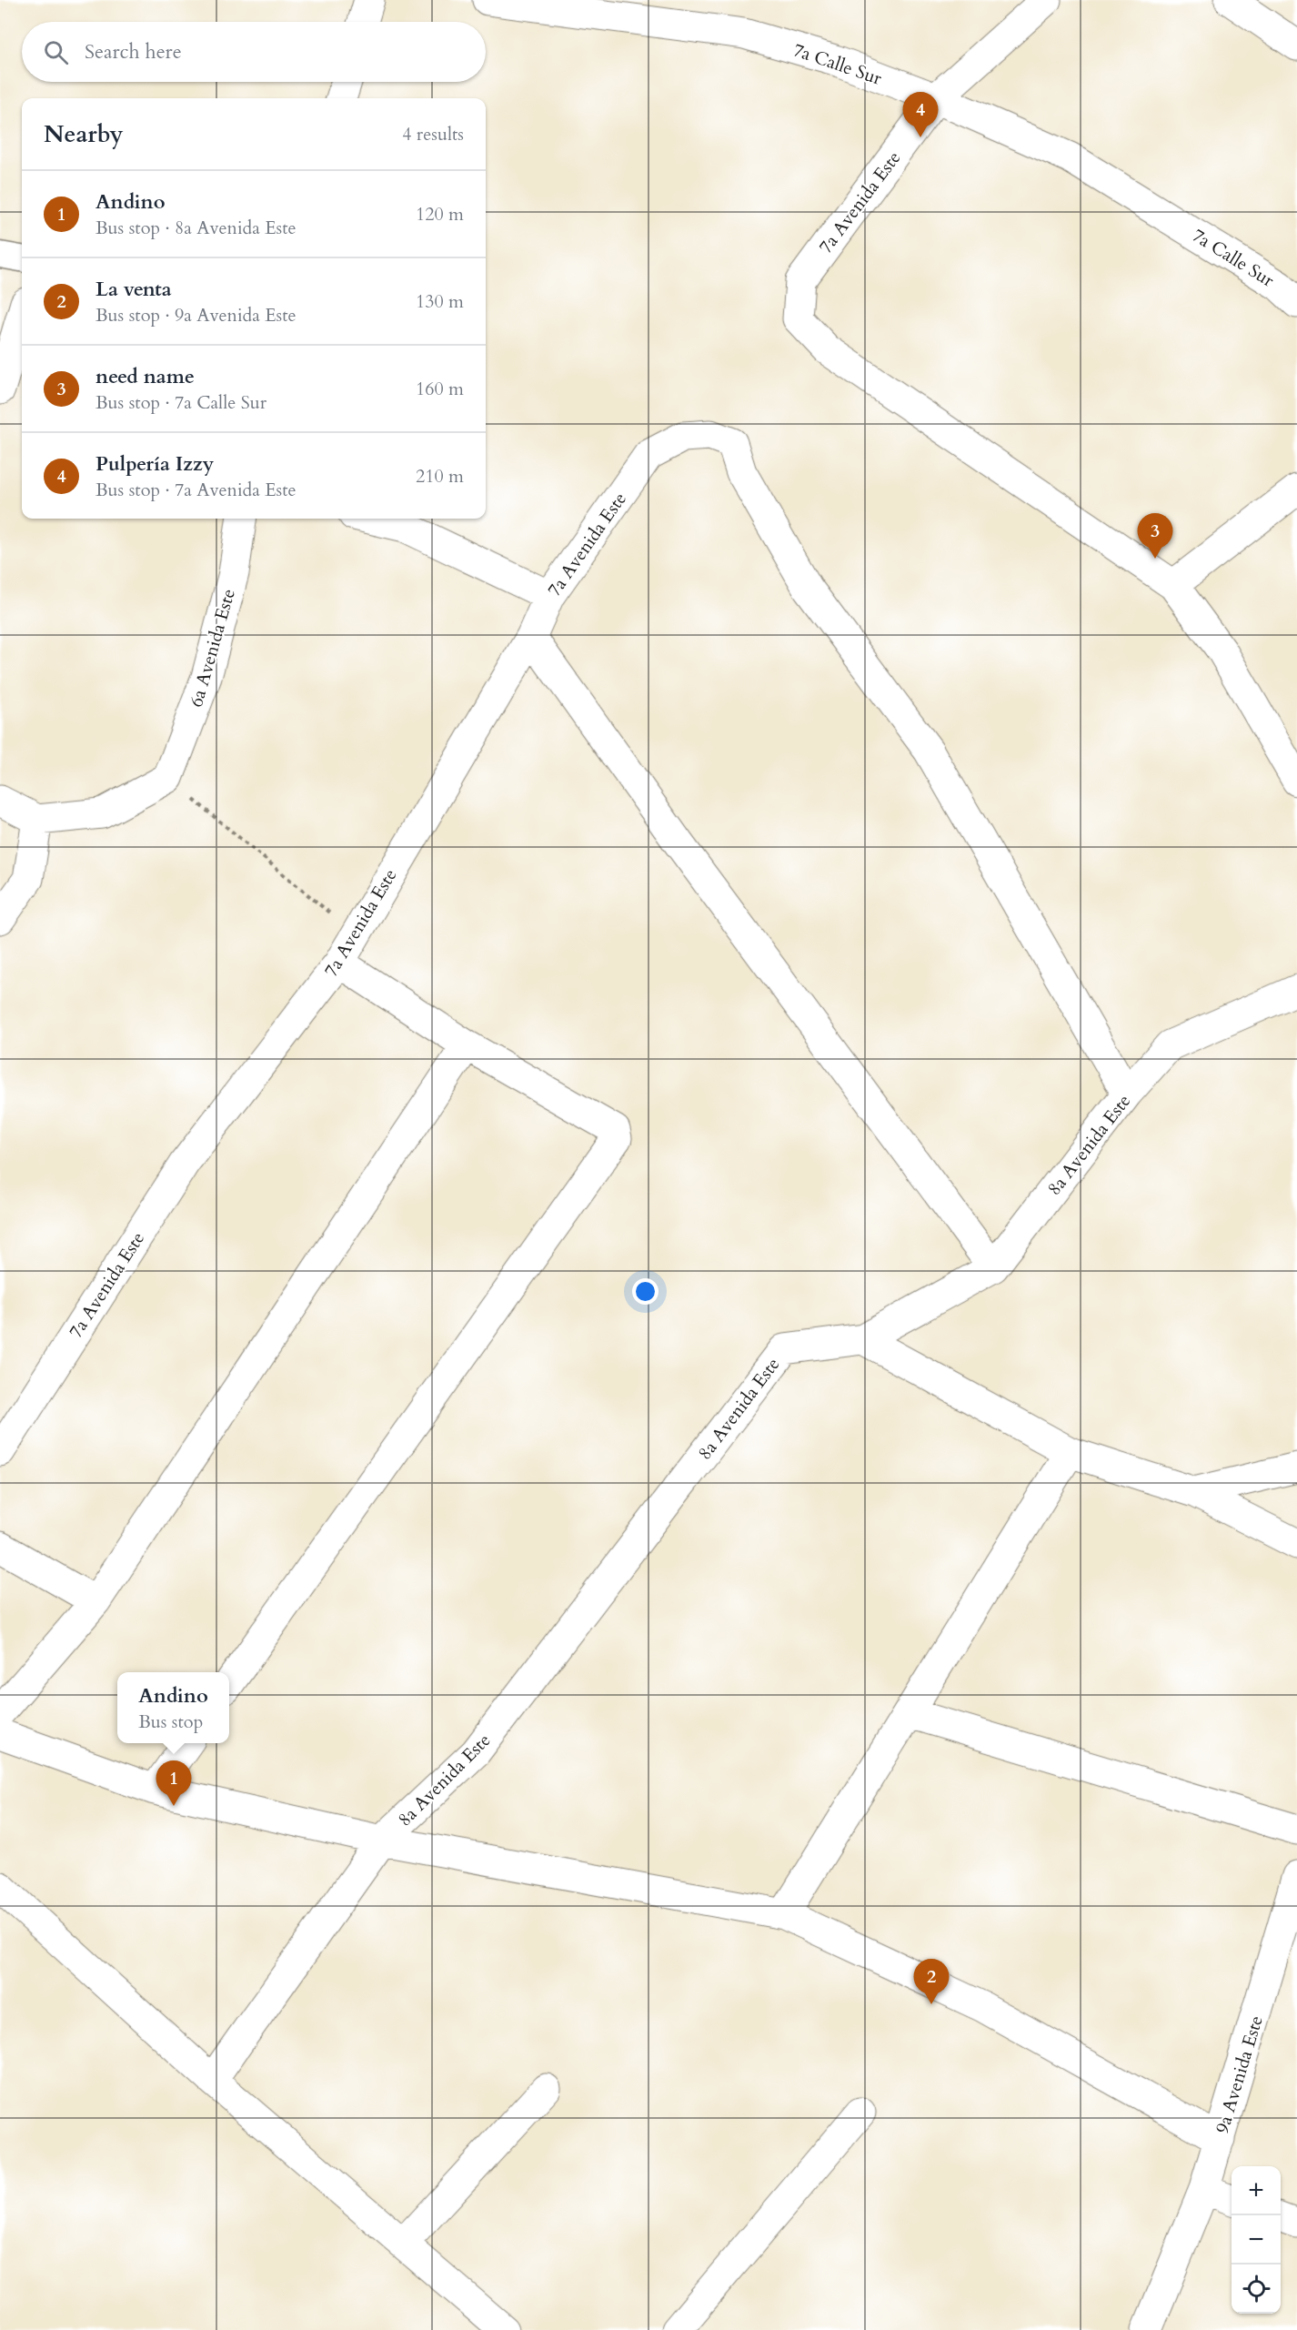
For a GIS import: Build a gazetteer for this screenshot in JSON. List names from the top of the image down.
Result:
{
  "streets": {
    "street": [
      "7a Calle Sur",
      "7a Avenida Este",
      "6a Avenida Este",
      "8a Avenida Este",
      "9a Avenida Este"
    ]
  },
  "crossings": [
    ["7a Calle Sur", "7a Avenida Este"],
    ["7a Avenida Este", "8a Avenida Este"]
  ],
  "page": {
    "search": "Search here",
    "pins": [
      "4",
      "3",
      "1",
      "2"
    ],
    "heading": ["Nearby", "4 results"],
    "list": [
      {
        "mark": "1",
        "name": "Andino",
        "note": "Bus stop · 8a Avenida Este",
        "value": "120 m"
      },
      {
        "mark": "2",
        "name": "La venta",
        "note": "Bus stop · 9a Avenida Este",
        "value": "130 m"
      },
      {
        "mark": "3",
        "name": "need name",
        "note": "Bus stop · 7a Calle Sur",
        "value": "160 m"
      },
      {
        "mark": "4",
        "name": "Pulpería Izzy",
        "note": "Bus stop · 7a Avenida Este",
        "value": "210 m"
      }
    ],
    "popup": ["Andino", "Bus stop"],
    "map_buttons": ["+", "−"]
  }
}
